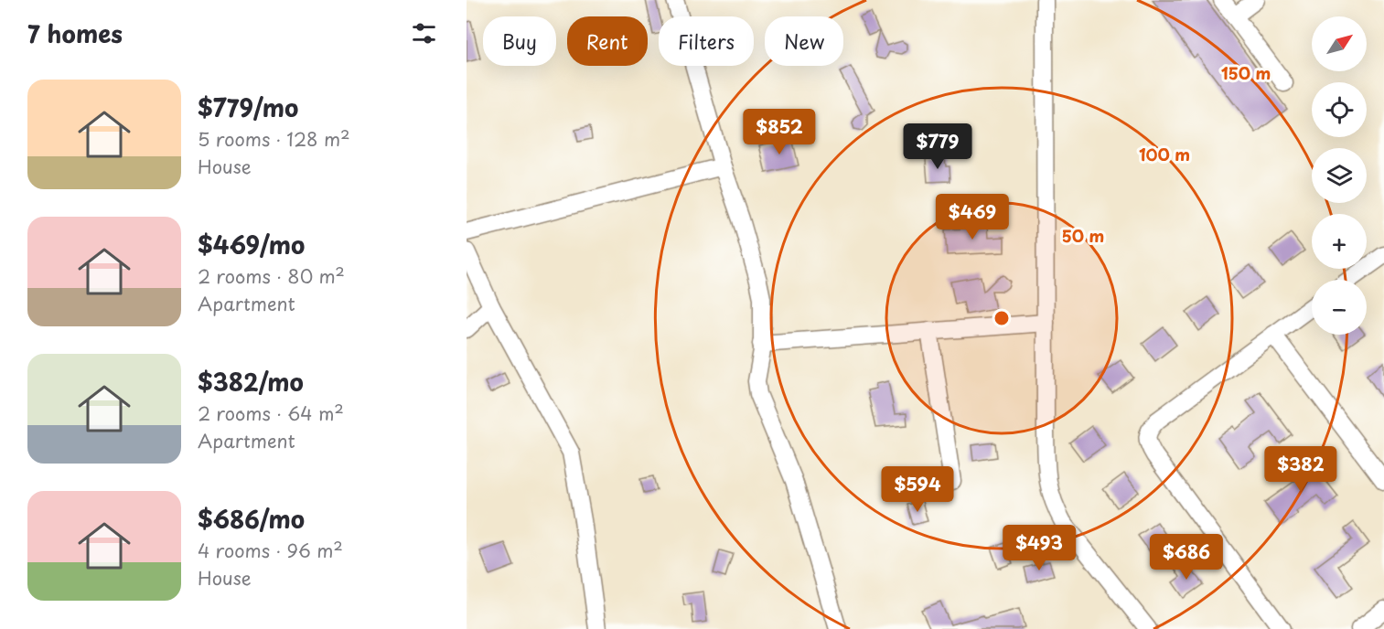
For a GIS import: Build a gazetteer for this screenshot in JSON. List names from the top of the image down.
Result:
{
  "north": "top right",
  "page": {
    "heading": "7 homes",
    "map_buttons": ["+", "−"],
    "chip": [
      "Buy",
      "Rent",
      "Filters",
      "New"
    ],
    "list": [
      {
        "name": "$779/mo",
        "note": "5 rooms · 128 m² · House"
      },
      {
        "name": "$469/mo",
        "note": "2 rooms · 80 m² · Apartment"
      },
      {
        "name": "$382/mo",
        "note": "2 rooms · 64 m² · Apartment"
      },
      {
        "name": "$686/mo",
        "note": "4 rooms · 96 m² · House"
      }
    ],
    "price": [
      "$852",
      "$779",
      "$469",
      "$382",
      "$594",
      "$493",
      "$686"
    ]
  },
  "rings": ["150 m", "100 m", "50 m"]
}
